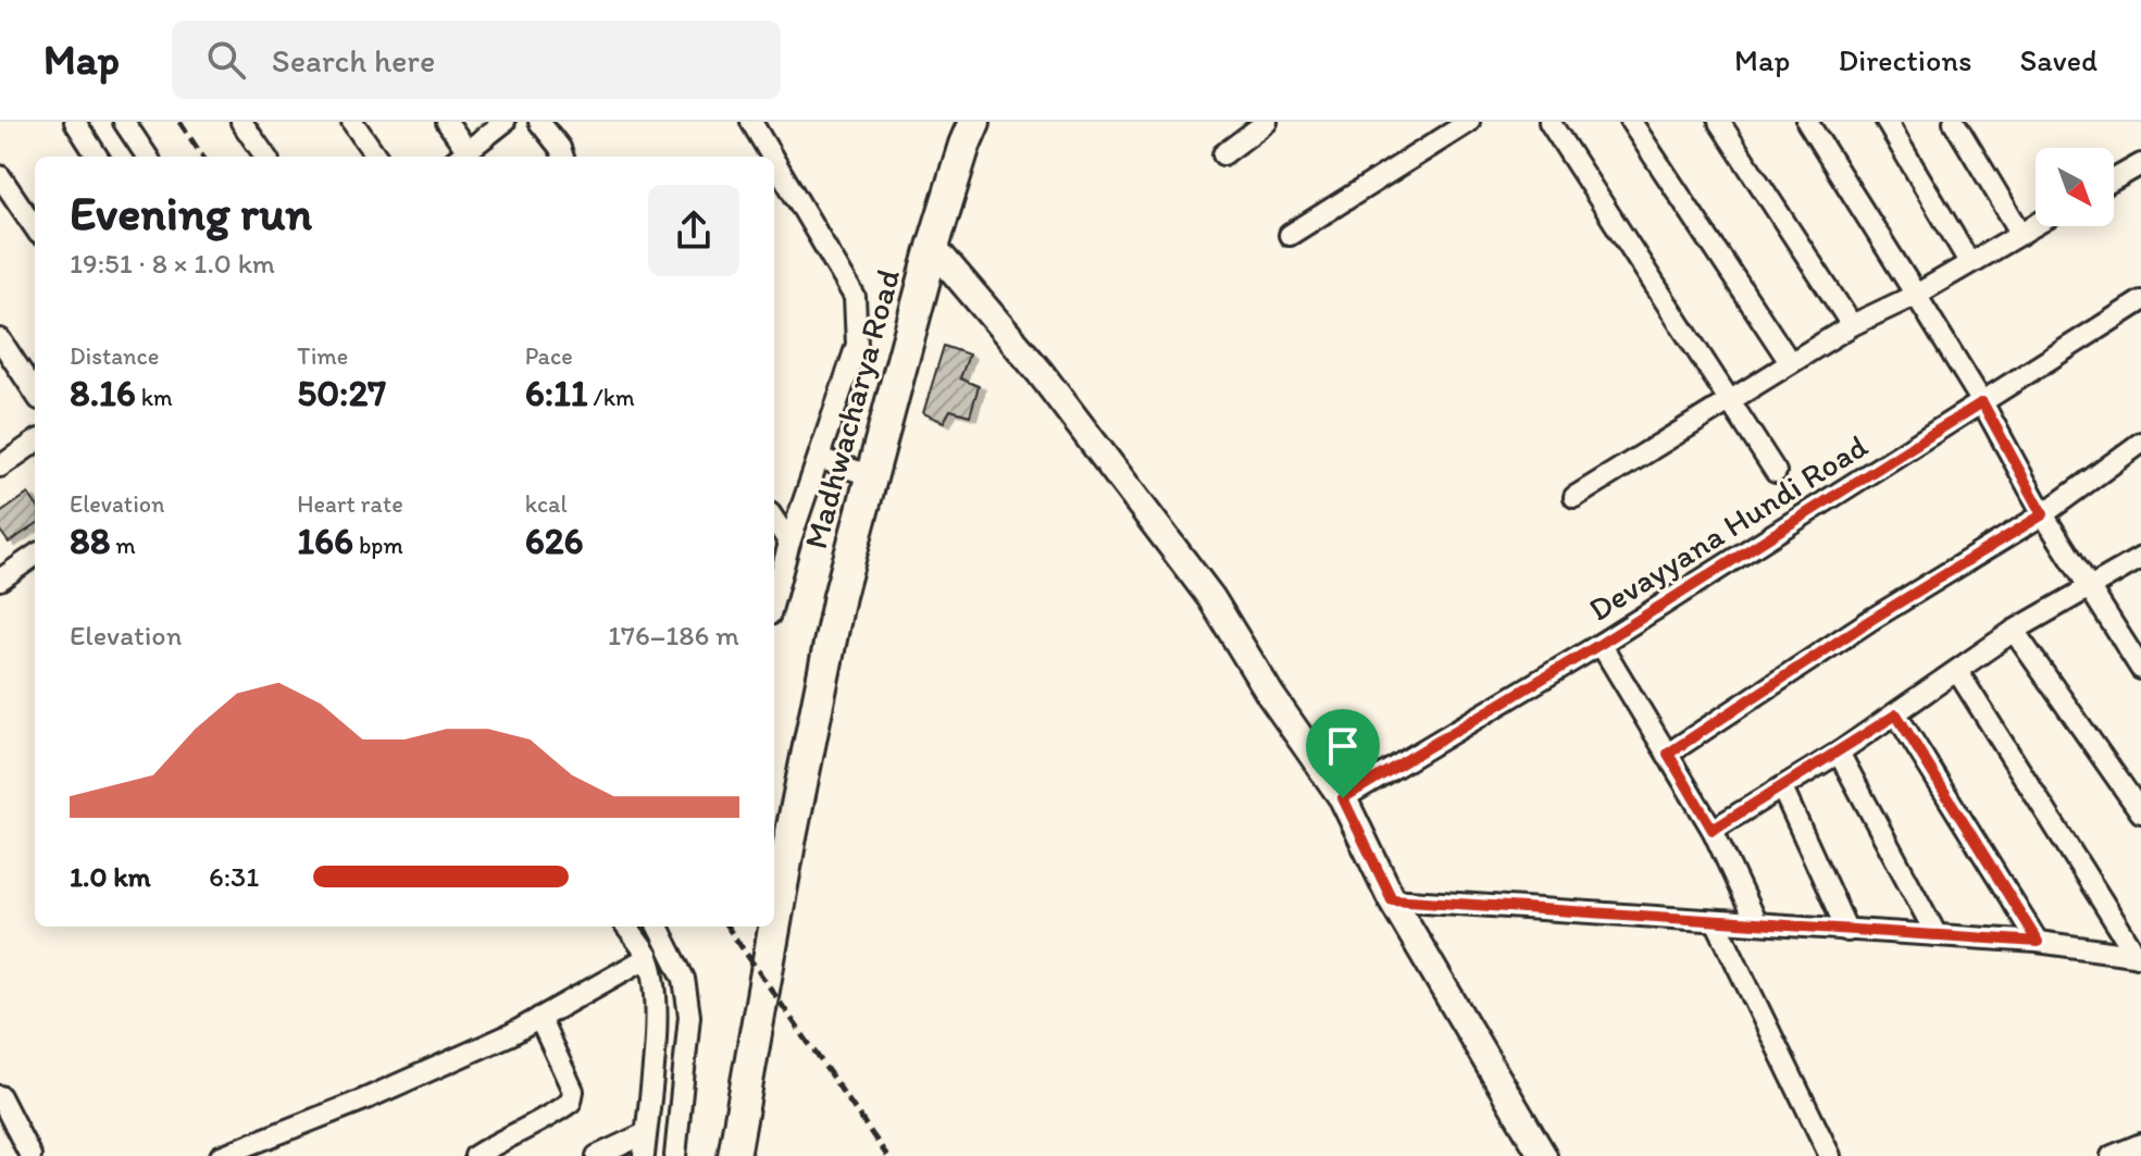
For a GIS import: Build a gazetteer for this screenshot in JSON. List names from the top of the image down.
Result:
{
  "streets": {
    "main road": ["Madhwacharya Road"],
    "street": ["Devayyana Hundi Road"]
  },
  "north": "bottom right",
  "page": {
    "header": "Map",
    "search": "Search here",
    "nav": ["Map", "Directions", "Saved"],
    "heading": ["Evening run", "19:51 · 8 × 1.0 km"],
    "stats": [
      ["Distance", "8.16 km"],
      ["Time", "50:27"],
      ["Pace", "6:11 /km"],
      ["Elevation", "88 m"],
      ["Heart rate", "166 bpm"],
      ["kcal", "626"]
    ],
    "chart": ["Elevation", "176–186 m"],
    "list": [
      {
        "name": "1.0 km",
        "note": "6:31"
      }
    ]
  }
}
